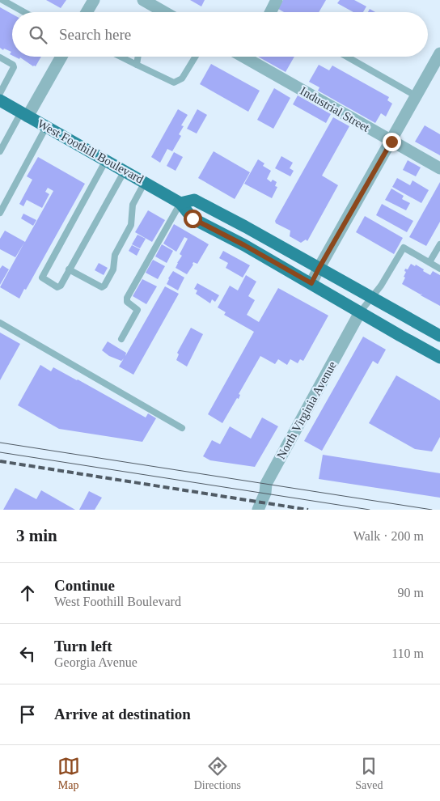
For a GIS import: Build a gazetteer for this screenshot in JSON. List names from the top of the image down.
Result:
{
  "streets": {
    "main road": ["West Foothill Boulevard"],
    "street": ["Industrial Street", "North Virginia Avenue"]
  },
  "crossings": [
    ["West Foothill Boulevard", "North Virginia Avenue"]
  ],
  "page": {
    "search": "Search here",
    "heading": ["3 min", "Walk · 200 m"],
    "list": [
      ["Continue", "West Foothill Boulevard", "90 m"],
      ["Turn left", "Georgia Avenue", "110 m"],
      "Arrive at destination"
    ],
    "nav": ["Map", "Directions", "Saved"]
  }
}
